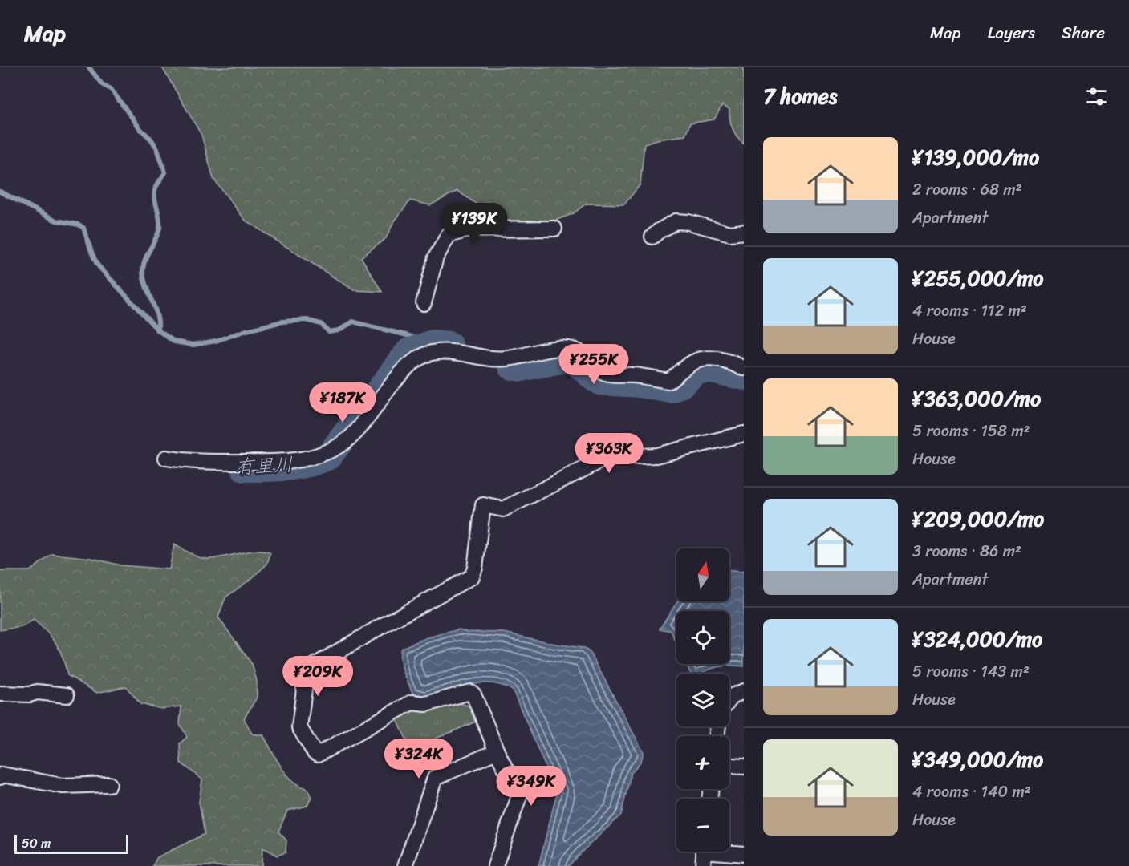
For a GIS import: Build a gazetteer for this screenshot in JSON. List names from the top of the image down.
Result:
{
  "water": ["有里川"],
  "scale_bar": "50 m",
  "north": "top",
  "page": {
    "header": "Map",
    "nav": ["Map", "Layers", "Share"],
    "heading": "7 homes",
    "list": [
      {
        "name": "¥139,000/mo",
        "note": "2 rooms · 68 m² · Apartment"
      },
      {
        "name": "¥255,000/mo",
        "note": "4 rooms · 112 m² · House"
      },
      {
        "name": "¥363,000/mo",
        "note": "5 rooms · 158 m² · House"
      },
      {
        "name": "¥209,000/mo",
        "note": "3 rooms · 86 m² · Apartment"
      },
      {
        "name": "¥324,000/mo",
        "note": "5 rooms · 143 m² · House"
      },
      {
        "name": "¥349,000/mo",
        "note": "4 rooms · 140 m² · House"
      }
    ],
    "price": [
      "¥139K",
      "¥255K",
      "¥187K",
      "¥363K",
      "¥209K",
      "¥324K",
      "¥349K"
    ],
    "map_buttons": ["+", "−"],
    "scale": "50 m"
  }
}
